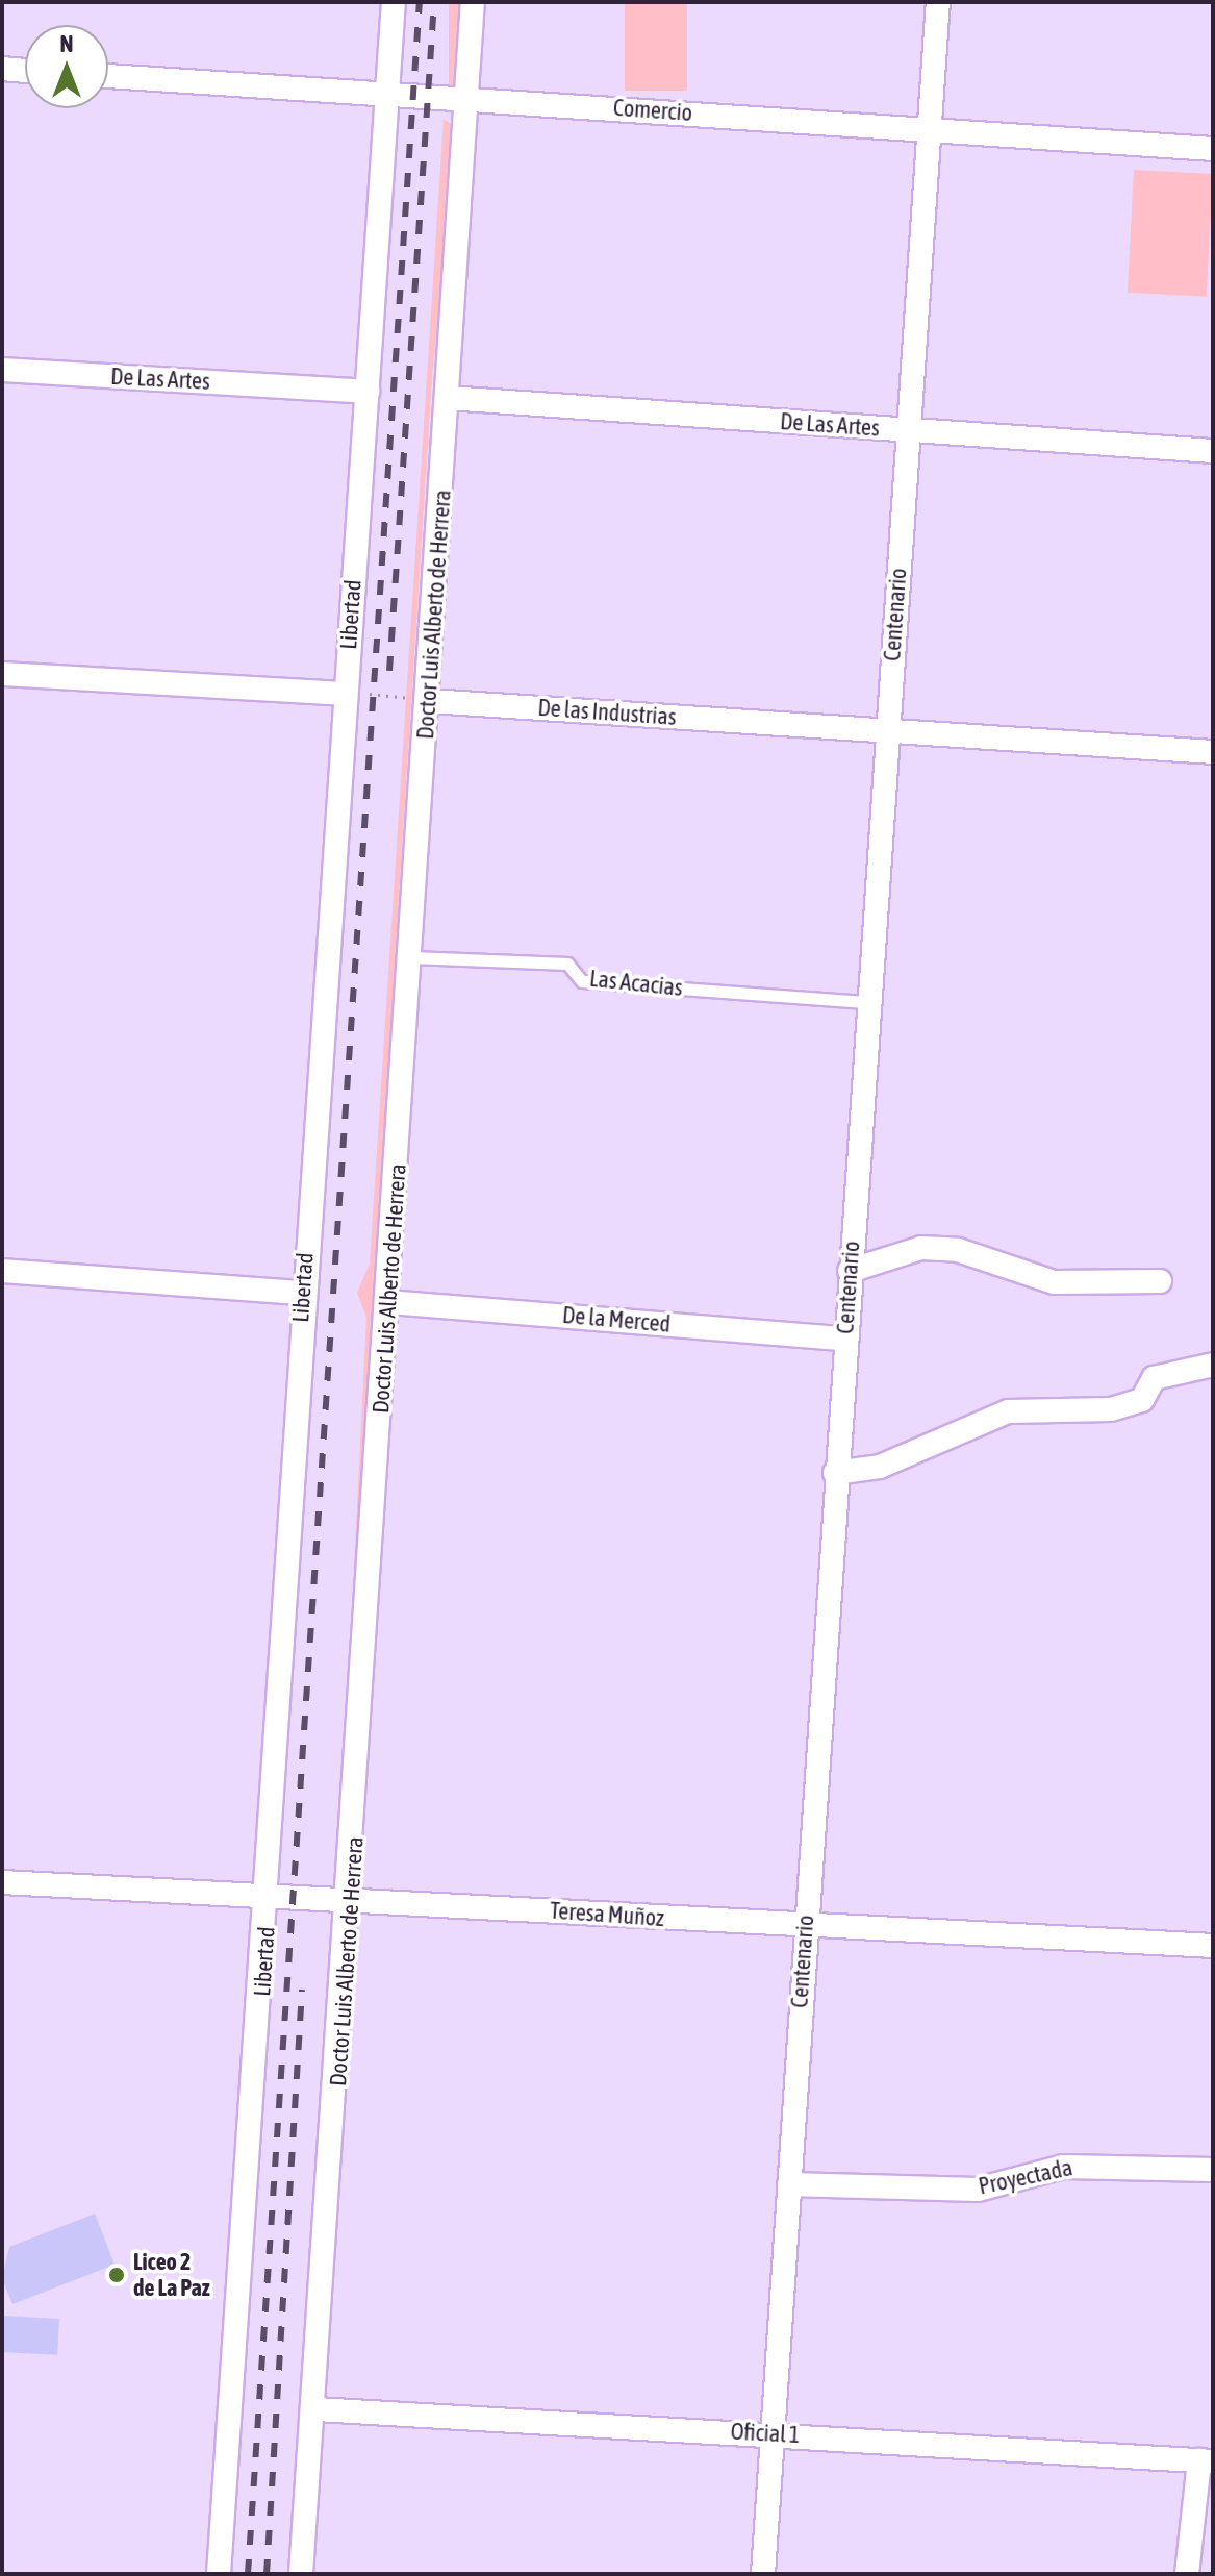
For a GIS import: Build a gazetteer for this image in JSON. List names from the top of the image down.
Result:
{
  "streets": {
    "street": [
      "Comercio",
      "De Las Artes",
      "Libertad",
      "Doctor Luis Alberto de Herrera",
      "Centenario",
      "De las Industrias",
      "De la Merced",
      "Teresa Muñoz",
      "Proyectada",
      "Oficial 1"
    ],
    "lane": ["Las Acacias"]
  },
  "crossings": [
    ["Comercio", "Libertad"],
    ["Comercio", "Doctor Luis Alberto de Herrera"],
    ["Comercio", "Centenario"],
    ["De Las Artes", "Libertad"],
    ["De Las Artes", "Doctor Luis Alberto de Herrera"],
    ["De Las Artes", "Centenario"],
    ["Libertad", "Teresa Muñoz"],
    ["Doctor Luis Alberto de Herrera", "De las Industrias"],
    ["Doctor Luis Alberto de Herrera", "Las Acacias"],
    ["Doctor Luis Alberto de Herrera", "De la Merced"],
    ["Doctor Luis Alberto de Herrera", "Teresa Muñoz"],
    ["Doctor Luis Alberto de Herrera", "Oficial 1"],
    ["Centenario", "De las Industrias"],
    ["Centenario", "Las Acacias"],
    ["Centenario", "De la Merced"],
    ["Centenario", "Teresa Muñoz"],
    ["Centenario", "Proyectada"],
    ["Centenario", "Oficial 1"]
  ],
  "places": ["Liceo 2 de La Paz"],
  "north": "top"
}
